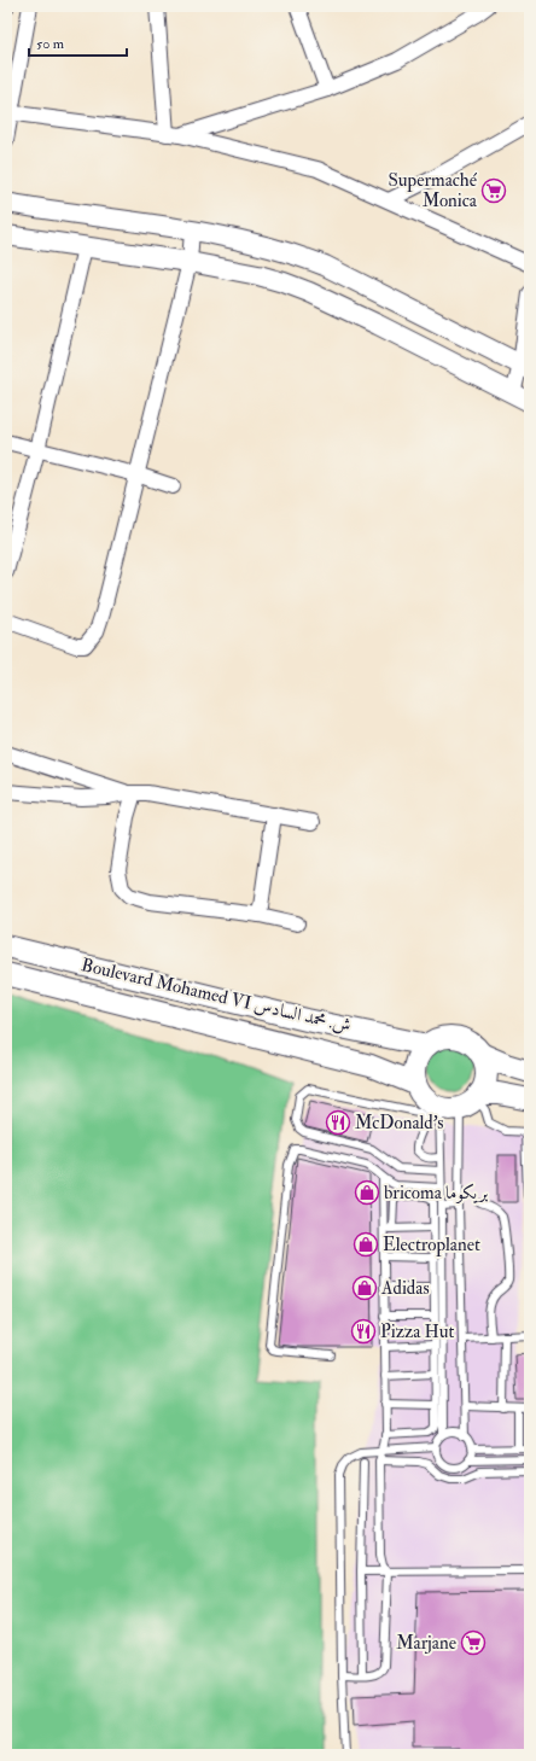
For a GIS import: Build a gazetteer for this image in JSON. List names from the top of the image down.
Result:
{
  "streets": {
    "main road": ["Boulevard Mohamed VI ش. محمد السادس"]
  },
  "places": {
    "supermarket": ["Supermaché Monica", "Marjane"],
    "restaurant": ["McDonald's", "Pizza Hut"],
    "shop": ["bricoma بريكوما", "Electroplanet", "Adidas"]
  },
  "scale_bar": "50 m"
}
